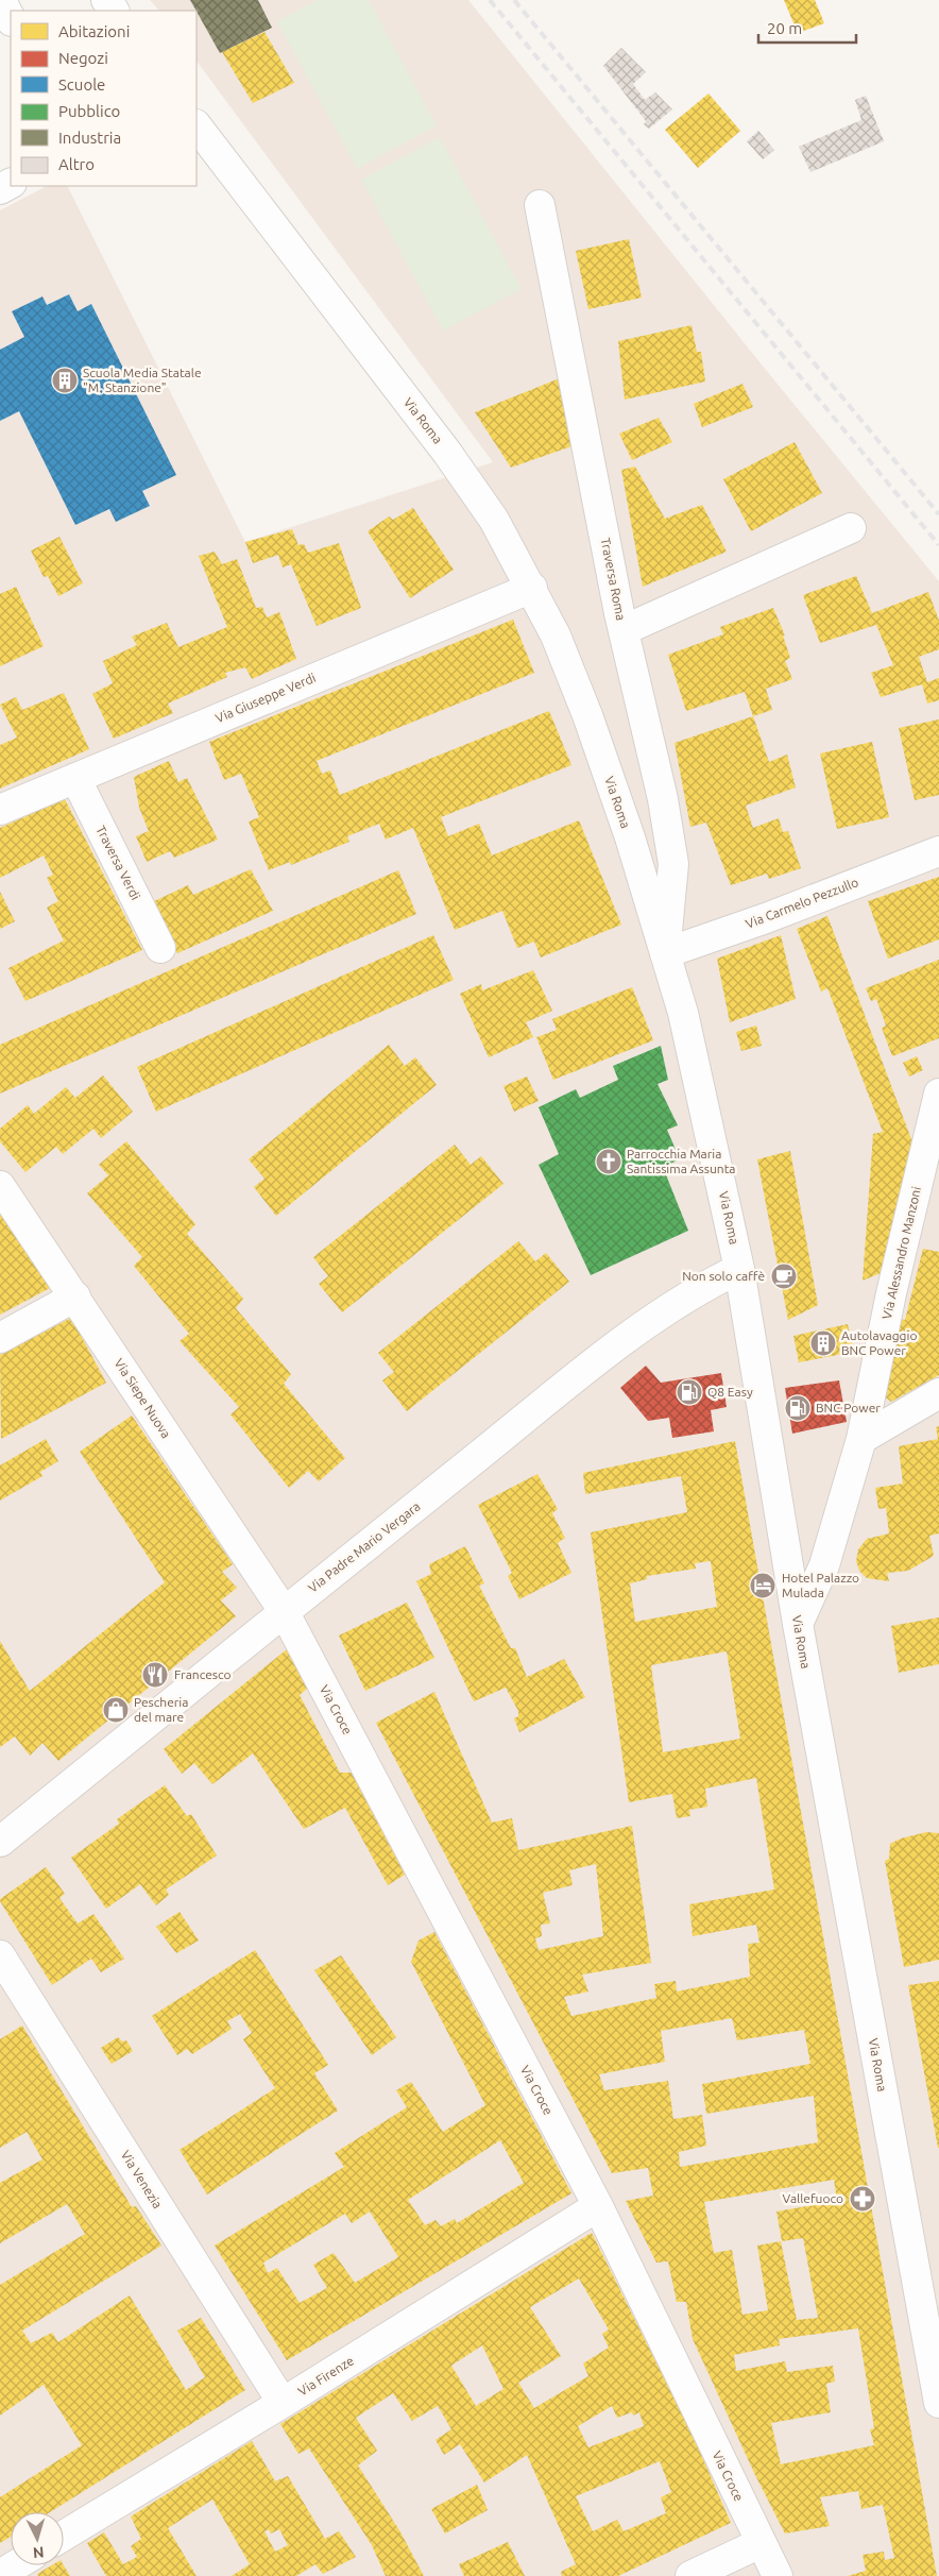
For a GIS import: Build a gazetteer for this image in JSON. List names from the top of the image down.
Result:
{
  "streets": {
    "street": [
      "Via Roma",
      "Traversa Roma",
      "Via Giuseppe Verdi",
      "Traversa Verdi",
      "Via Carmelo Pezzullo",
      "Via Alessandro Manzoni",
      "Via Siepe Nuova",
      "Via Padre Mario Vergara",
      "Via Croce",
      "Via Venezia",
      "Via Firenze"
    ]
  },
  "crossings": [
    ["Via Roma", "Traversa Roma"],
    ["Via Roma", "Via Giuseppe Verdi"],
    ["Via Roma", "Via Carmelo Pezzullo"],
    ["Via Roma", "Via Alessandro Manzoni"],
    ["Via Roma", "Via Padre Mario Vergara"],
    ["Traversa Roma", "Via Carmelo Pezzullo"],
    ["Via Giuseppe Verdi", "Traversa Verdi"],
    ["Via Siepe Nuova", "Via Padre Mario Vergara"],
    ["Via Siepe Nuova", "Via Croce"],
    ["Via Padre Mario Vergara", "Via Croce"],
    ["Via Croce", "Via Firenze"],
    ["Via Venezia", "Via Firenze"]
  ],
  "places": {
    "building": ["Scuola Media Statale \"M. Stanzione\"", "Autolavaggio BNC Power"],
    "church": ["Parrocchia Maria Santissima Assunta"],
    "cafe": ["Non solo caffè"],
    "fuel station": ["Q8 Easy", "BNC Power"],
    "hotel": ["Hotel Palazzo Mulada"],
    "restaurant": ["Francesco"],
    "shop": ["Pescheria del mare"],
    "pharmacy": ["Vallefuoco"]
  },
  "legend": [
    "Abitazioni",
    "Negozi",
    "Scuole",
    "Pubblico",
    "Industria",
    "Altro"
  ],
  "scale_bar": "20 m",
  "north": "bottom"
}
